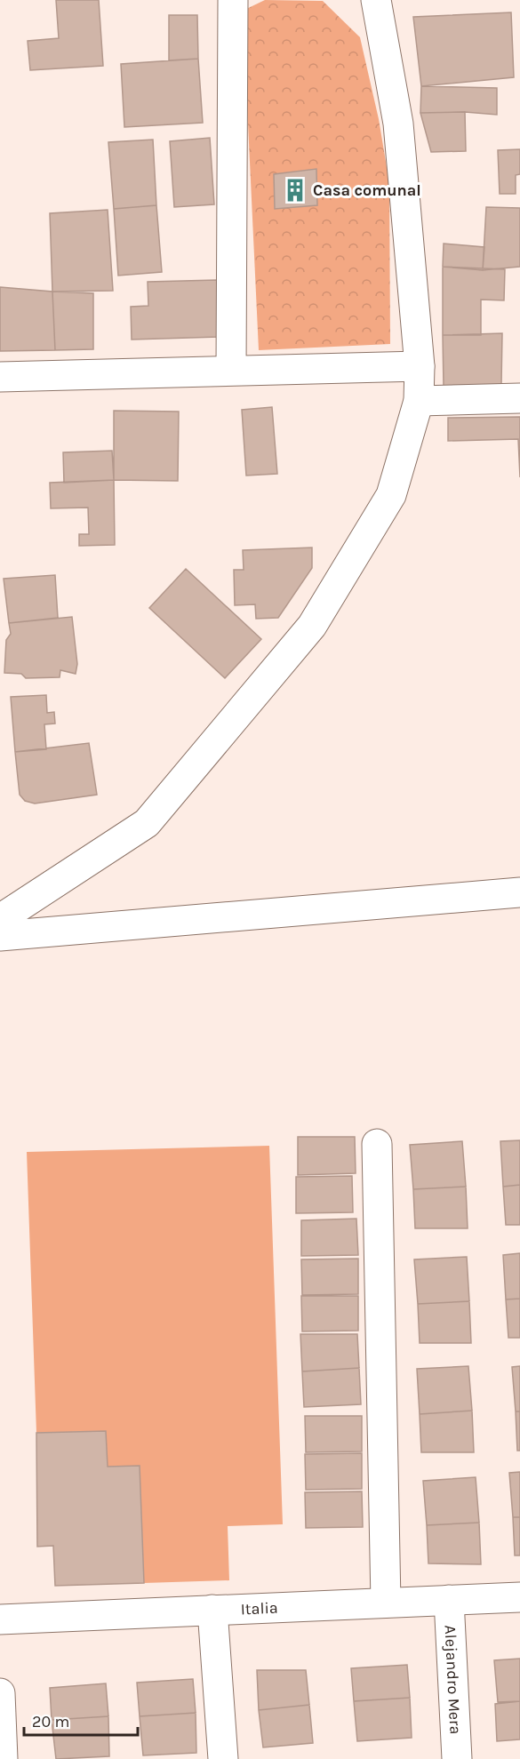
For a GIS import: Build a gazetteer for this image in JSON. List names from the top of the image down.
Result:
{
  "streets": {
    "street": ["Italia", "Alejandro Mera"]
  },
  "crossings": [
    ["Italia", "Alejandro Mera"]
  ],
  "places": {
    "building": ["Casa comunal"]
  },
  "scale_bar": "20 m"
}
